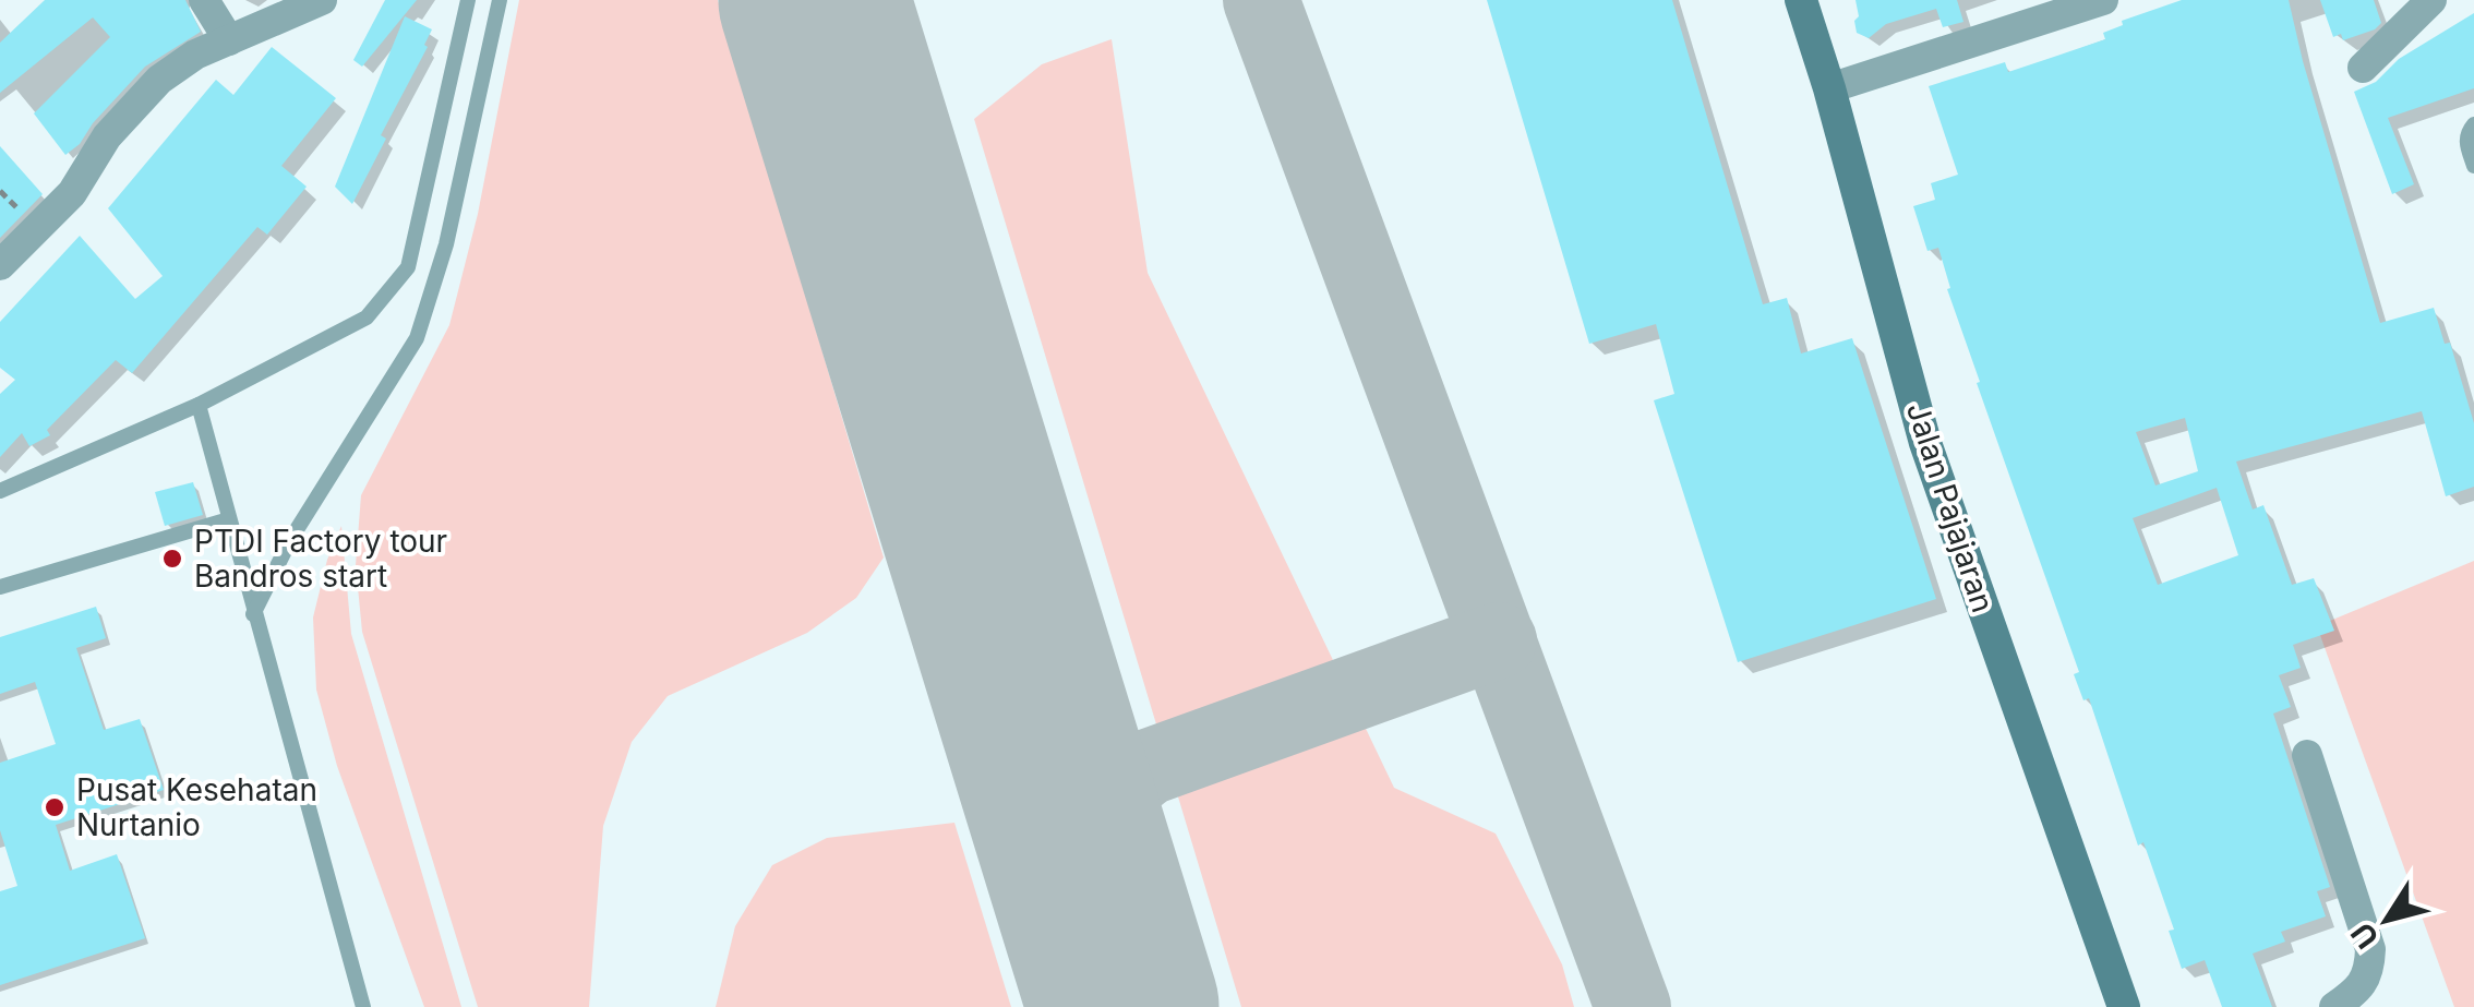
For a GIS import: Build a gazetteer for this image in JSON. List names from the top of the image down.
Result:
{
  "streets": {
    "main road": ["Jalan Pajajaran"]
  },
  "places": ["PTDI Factory tour Bandros start", "Pusat Kesehatan Nurtanio"],
  "north": "bottom left"
}
